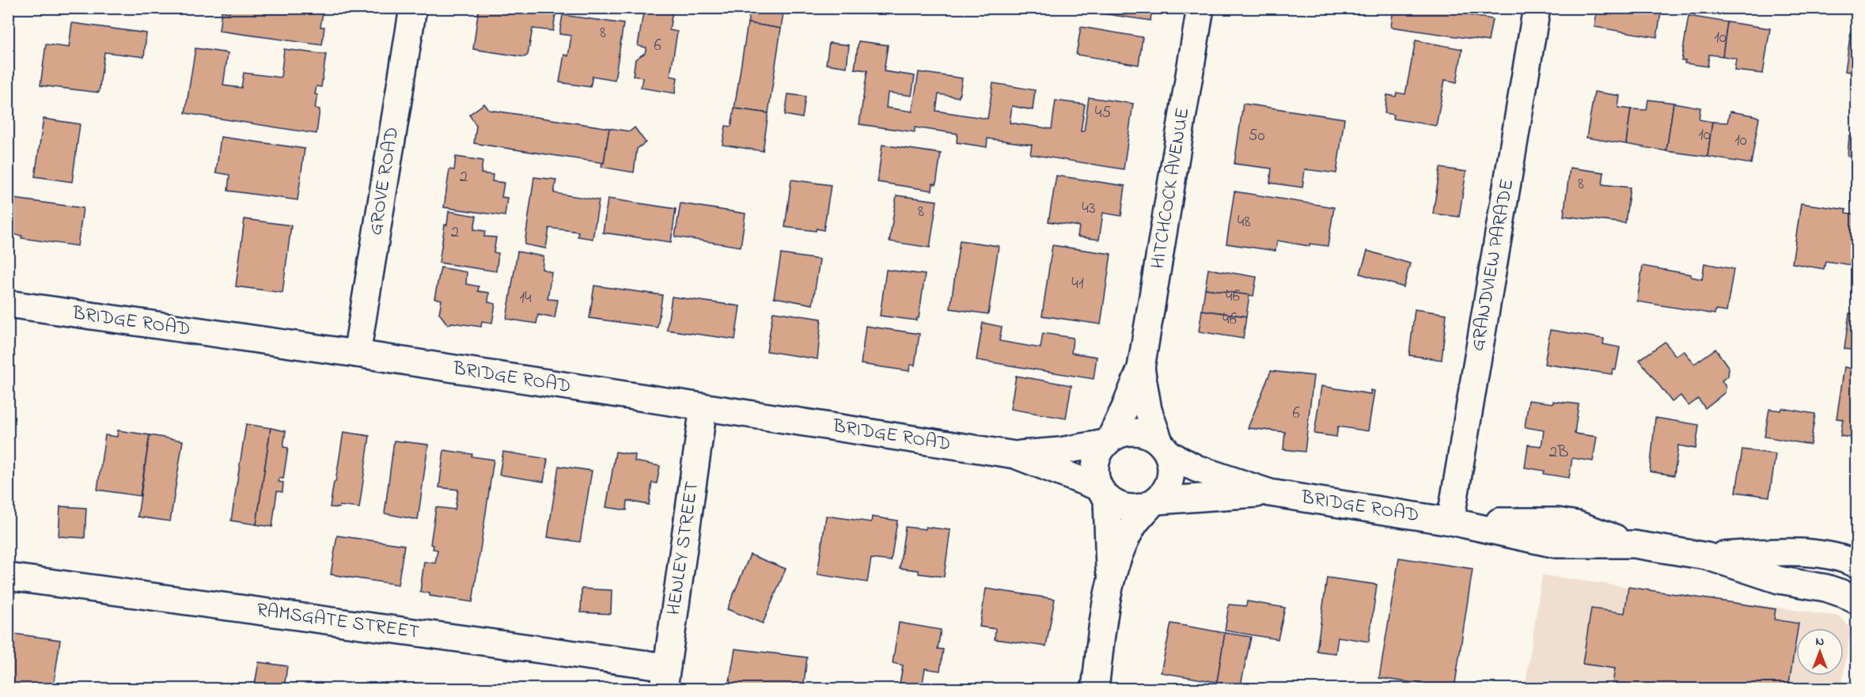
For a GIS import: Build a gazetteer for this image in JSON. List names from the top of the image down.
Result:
{
  "streets": {
    "street": [
      "GROVE ROAD",
      "HITCHCOCK AVENUE",
      "GRANDVIEW PARADE",
      "BRIDGE ROAD",
      "HENLEY STREET",
      "RAMSGATE STREET"
    ]
  },
  "crossings": [
    ["GROVE ROAD", "BRIDGE ROAD"],
    ["HITCHCOCK AVENUE", "BRIDGE ROAD"],
    ["GRANDVIEW PARADE", "BRIDGE ROAD"],
    ["BRIDGE ROAD", "HENLEY STREET"],
    ["HENLEY STREET", "RAMSGATE STREET"]
  ],
  "house_numbers": [
    "8",
    "10",
    "6",
    "45",
    "10",
    "50",
    "10",
    "2",
    "8",
    "43",
    "8",
    "48",
    "2",
    "41",
    "46",
    "14",
    "46",
    "6",
    "2B"
  ],
  "north": "top"
}
